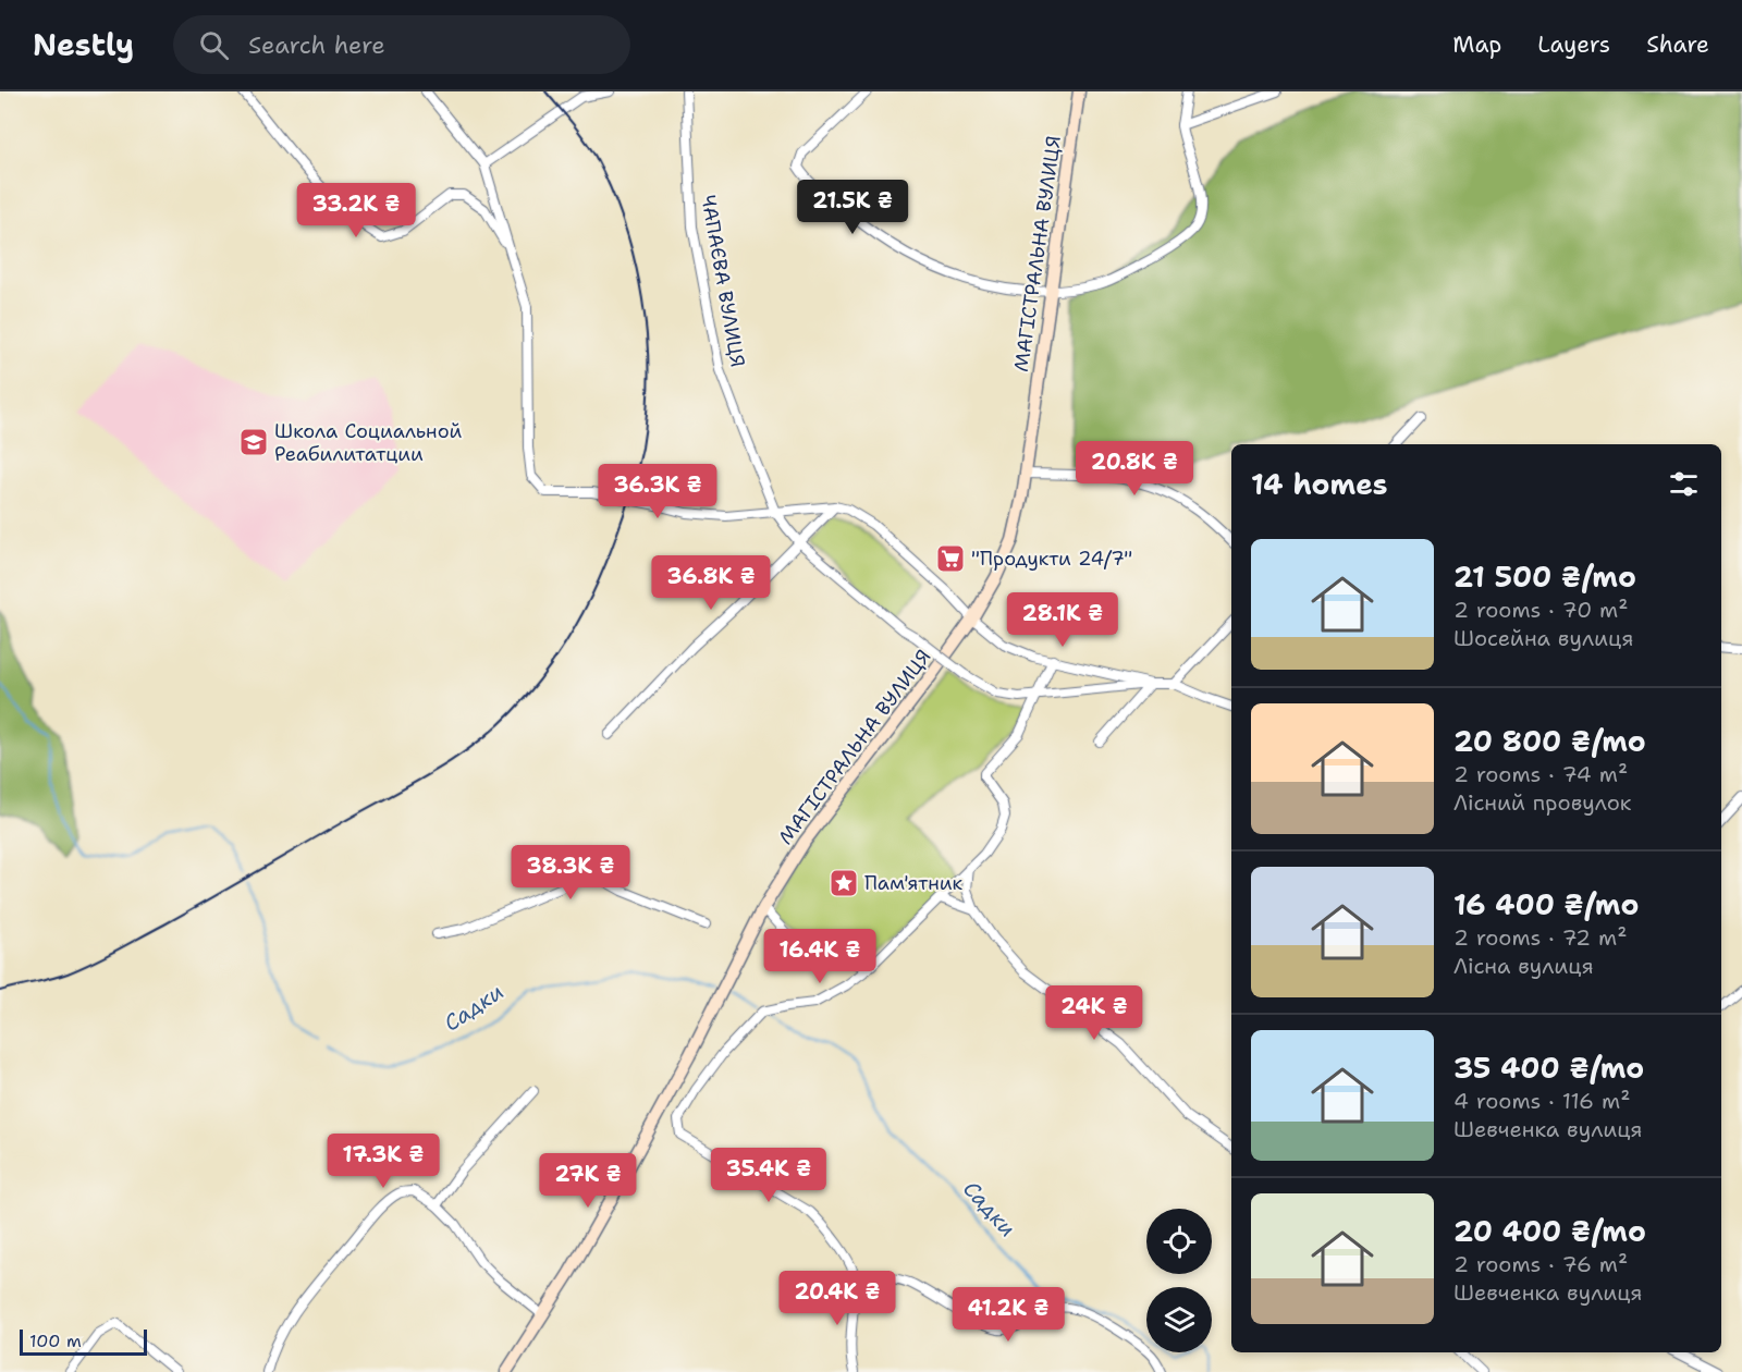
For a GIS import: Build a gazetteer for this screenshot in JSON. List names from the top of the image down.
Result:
{
  "streets": {
    "main road": ["МАГІСТРАЛЬНА ВУЛИЦЯ"],
    "street": ["ЧАПАЄВА ВУЛИЦЯ"]
  },
  "water": ["Садки"],
  "places": {
    "school or university": ["Школа Социальной Реабилитатции"],
    "supermarket": ["\"Продукти 24/7\""],
    "place": ["Пам'ятник"]
  },
  "scale_bar": "100 m",
  "page": {
    "header": "Nestly",
    "search": "Search here",
    "nav": ["Map", "Layers", "Share"],
    "price": [
      "21.5K ₴",
      "33.2K ₴",
      "20.8K ₴",
      "36.3K ₴",
      "36.8K ₴",
      "28.1K ₴",
      "38.3K ₴",
      "16.4K ₴",
      "24K ₴",
      "17.3K ₴",
      "35.4K ₴",
      "27K ₴",
      "20.4K ₴",
      "41.2K ₴"
    ],
    "heading": "14 homes",
    "list": [
      {
        "name": "21 500 ₴/mo",
        "note": "2 rooms · 70 m² · Шосейна вулиця"
      },
      {
        "name": "20 800 ₴/mo",
        "note": "2 rooms · 74 m² · Лісний провулок"
      },
      {
        "name": "16 400 ₴/mo",
        "note": "2 rooms · 72 m² · Лісна вулиця"
      },
      {
        "name": "35 400 ₴/mo",
        "note": "4 rooms · 116 m² · Шевченка вулиця"
      },
      {
        "name": "20 400 ₴/mo",
        "note": "2 rooms · 76 m² · Шевченка вулиця"
      }
    ],
    "scale": "100 m"
  }
}
